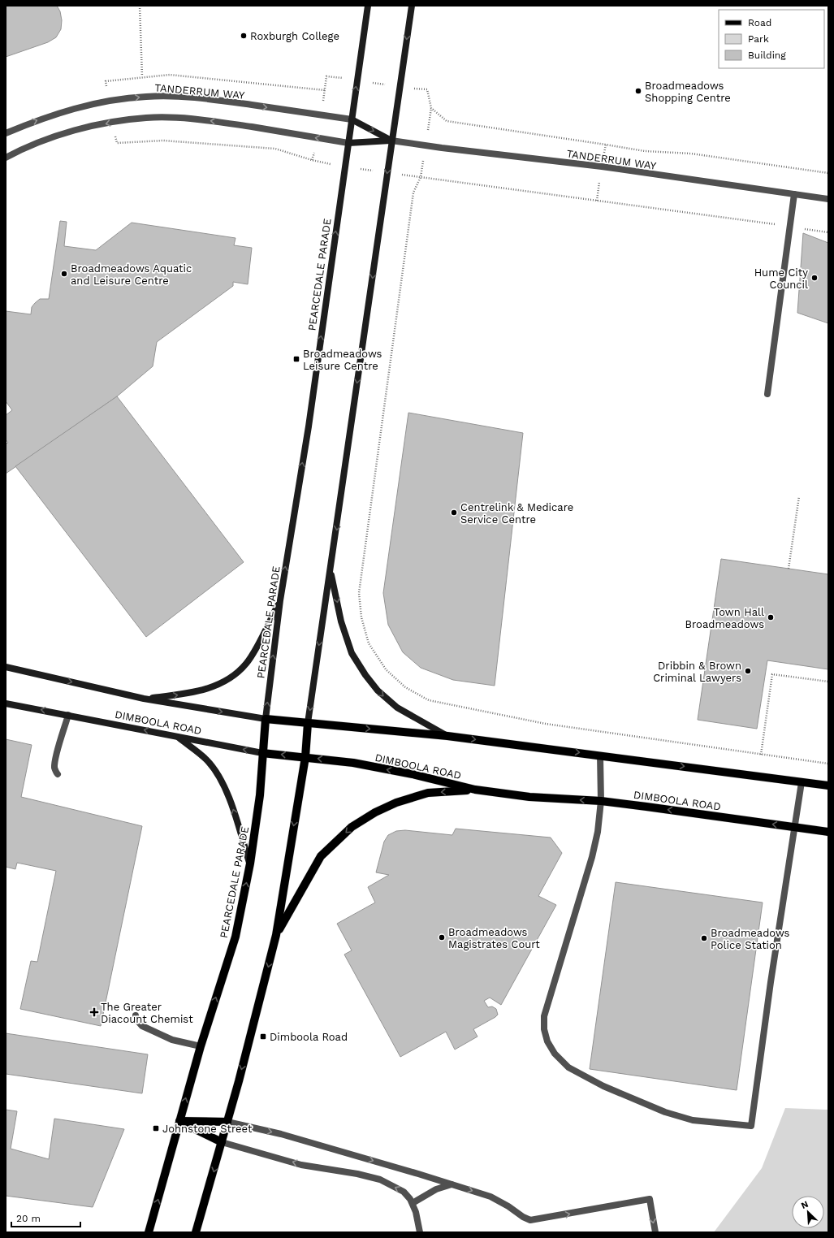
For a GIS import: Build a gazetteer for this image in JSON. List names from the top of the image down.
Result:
{
  "streets": {
    "main road": ["PEARCEDALE PARADE", "DIMBOOLA ROAD"],
    "street": ["TANDERRUM WAY"]
  },
  "crossings": [
    ["TANDERRUM WAY", "PEARCEDALE PARADE"],
    ["PEARCEDALE PARADE", "DIMBOOLA ROAD"]
  ],
  "places": {
    "other": [
      "Roxburgh College",
      "Broadmeadows Shopping Centre",
      "Broadmeadows Aquatic and Leisure Centre",
      "Hume City Council",
      "Centrelink & Medicare Service Centre",
      "Town Hall Broadmeadows",
      "Dribbin & Brown Criminal Lawyers",
      "Broadmeadows Magistrates Court",
      "Broadmeadows Police Station"
    ],
    "transit": ["Broadmeadows Leisure Centre", "Dimboola Road", "Johnstone Street"],
    "health": ["The Greater Diacount Chemist"]
  },
  "legend": ["Road", "Park", "Building"],
  "scale_bar": "20 m",
  "north": "top left"
}
